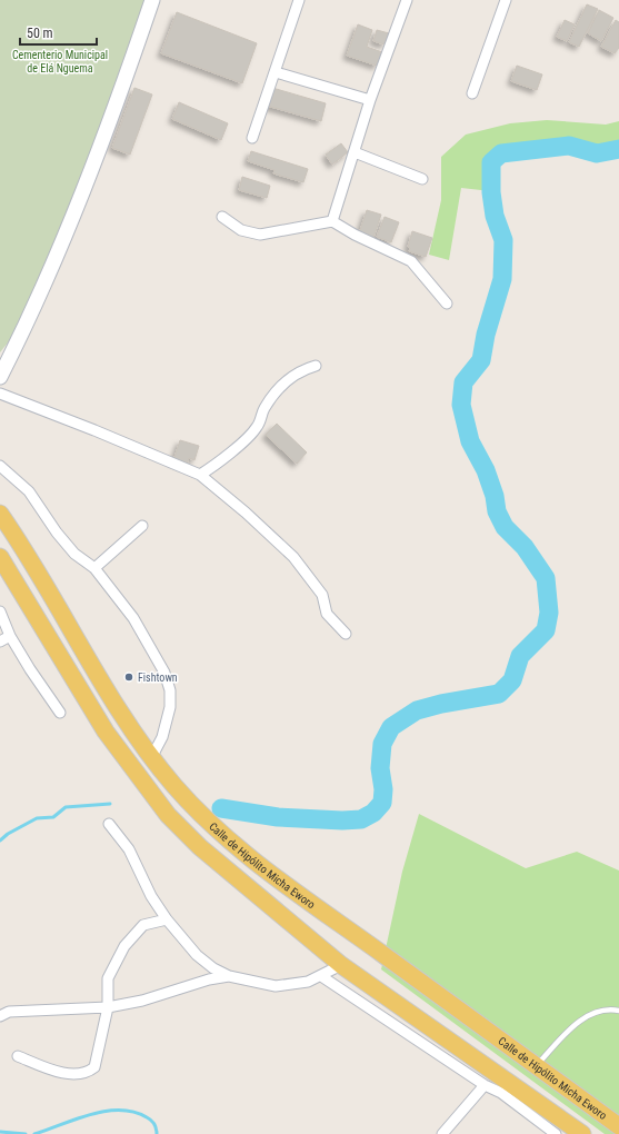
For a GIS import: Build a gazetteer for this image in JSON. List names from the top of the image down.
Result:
{
  "streets": {
    "main road": ["Calle de Hipólito Micha Eworo"]
  },
  "parks": ["Cementerio Municipal de Elá Nguema"],
  "places": ["Fishtown"],
  "scale_bar": "50 m"
}
